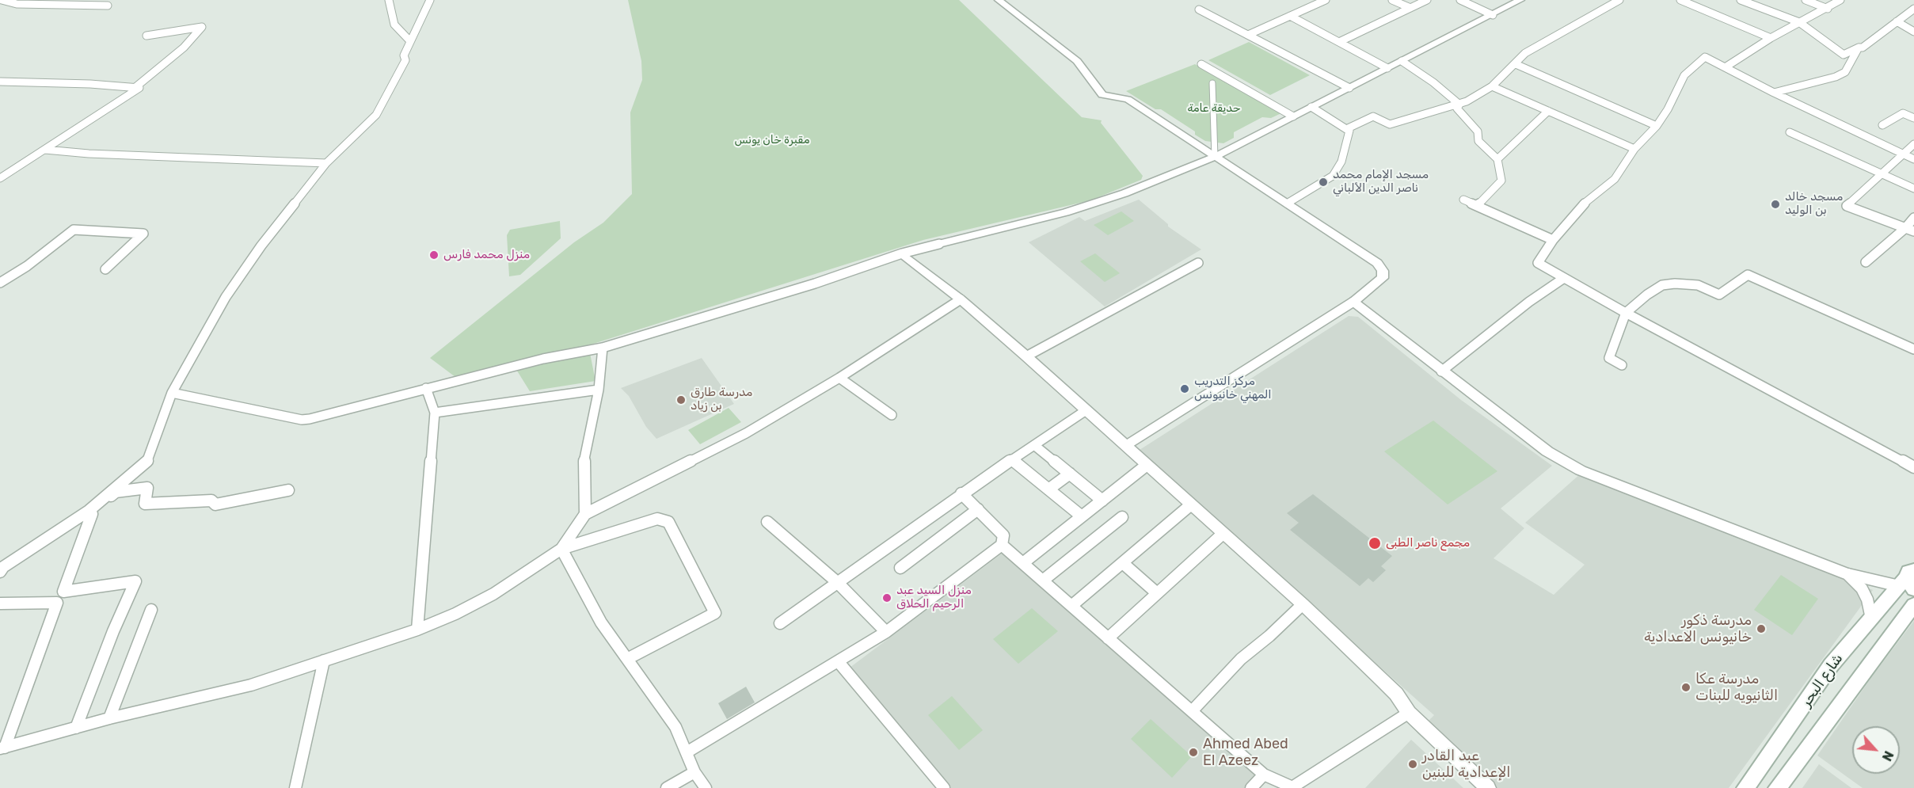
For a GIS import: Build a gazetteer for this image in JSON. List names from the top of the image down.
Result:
{
  "streets": {
    "main road": ["شارع البحر"]
  },
  "parks": ["حديقة عامة", "مقبرة خان يونس"],
  "places": [
    "مسجد الإمام محمد ناصر الدين الألباني",
    "مسجد خالد بن الوليد",
    "منزل محمد فارس",
    "مركز التدريب المهني خانيونس",
    "مدرسة طارق بن زياد",
    "مجمع ناصر الطبى",
    "منزل السيد عبد الرحيم الحلاق",
    "مدرسة ذكور خانيونس الاعدادية",
    "مدرسة عكا الثانيويه للبنات",
    "Ahmed Abed El Azeez",
    "عبد القادر الإعدادية للبنين"
  ],
  "north": "bottom right"
}
